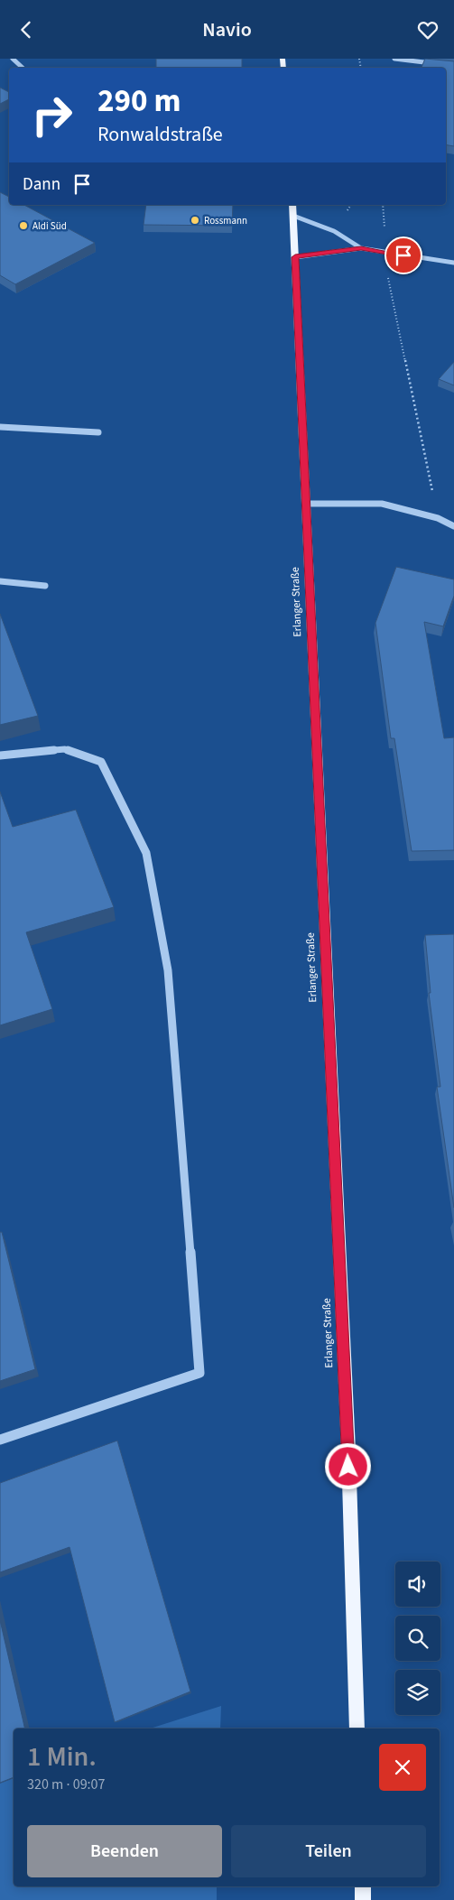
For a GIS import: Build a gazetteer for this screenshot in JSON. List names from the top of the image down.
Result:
{
  "streets": {
    "main road": ["Erlanger Straße"]
  },
  "places": ["Rossmann", "Aldi Süd"],
  "page": {
    "header": "Navio",
    "turn": ["290 m", "Ronwaldstraße"],
    "then": "Dann",
    "heading": ["1 Min.", "320 m · 09:07"],
    "buttons": ["Beenden", "Teilen"]
  }
}
